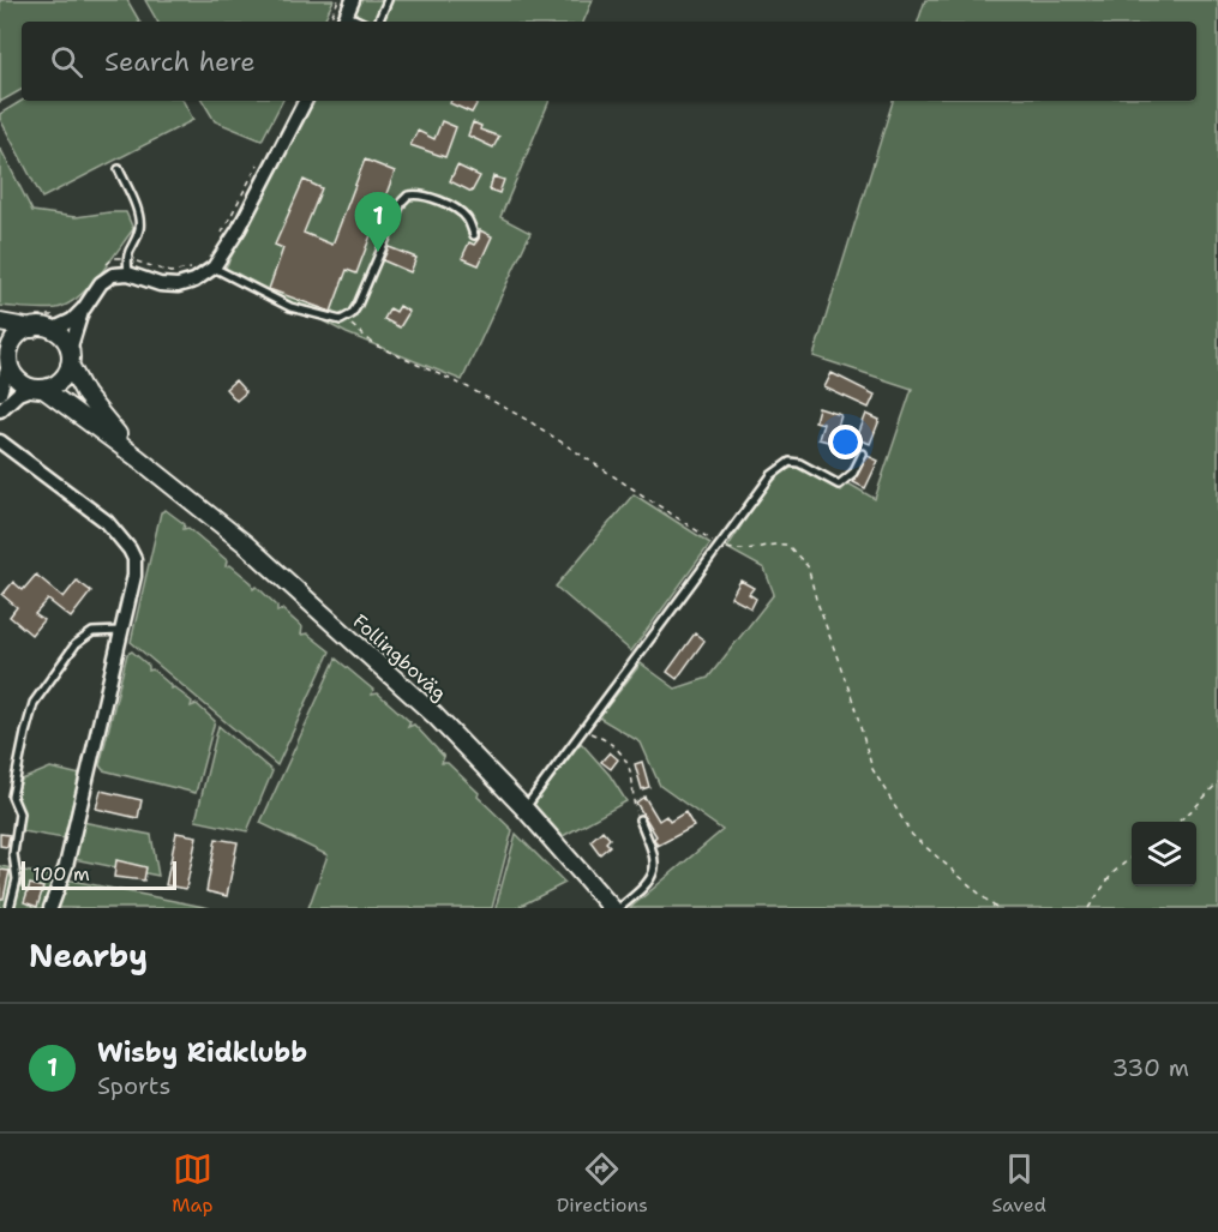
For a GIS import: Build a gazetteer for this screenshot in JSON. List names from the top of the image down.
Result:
{
  "streets": {
    "main road": ["Follingboväg"]
  },
  "scale_bar": "100 m",
  "page": {
    "search": "Search here",
    "pins": "1",
    "scale": "100 m",
    "heading": "Nearby",
    "list": [
      {
        "mark": "1",
        "name": "Wisby Ridklubb",
        "note": "Sports",
        "value": "330 m"
      }
    ],
    "nav": ["Map", "Directions", "Saved"]
  }
}
